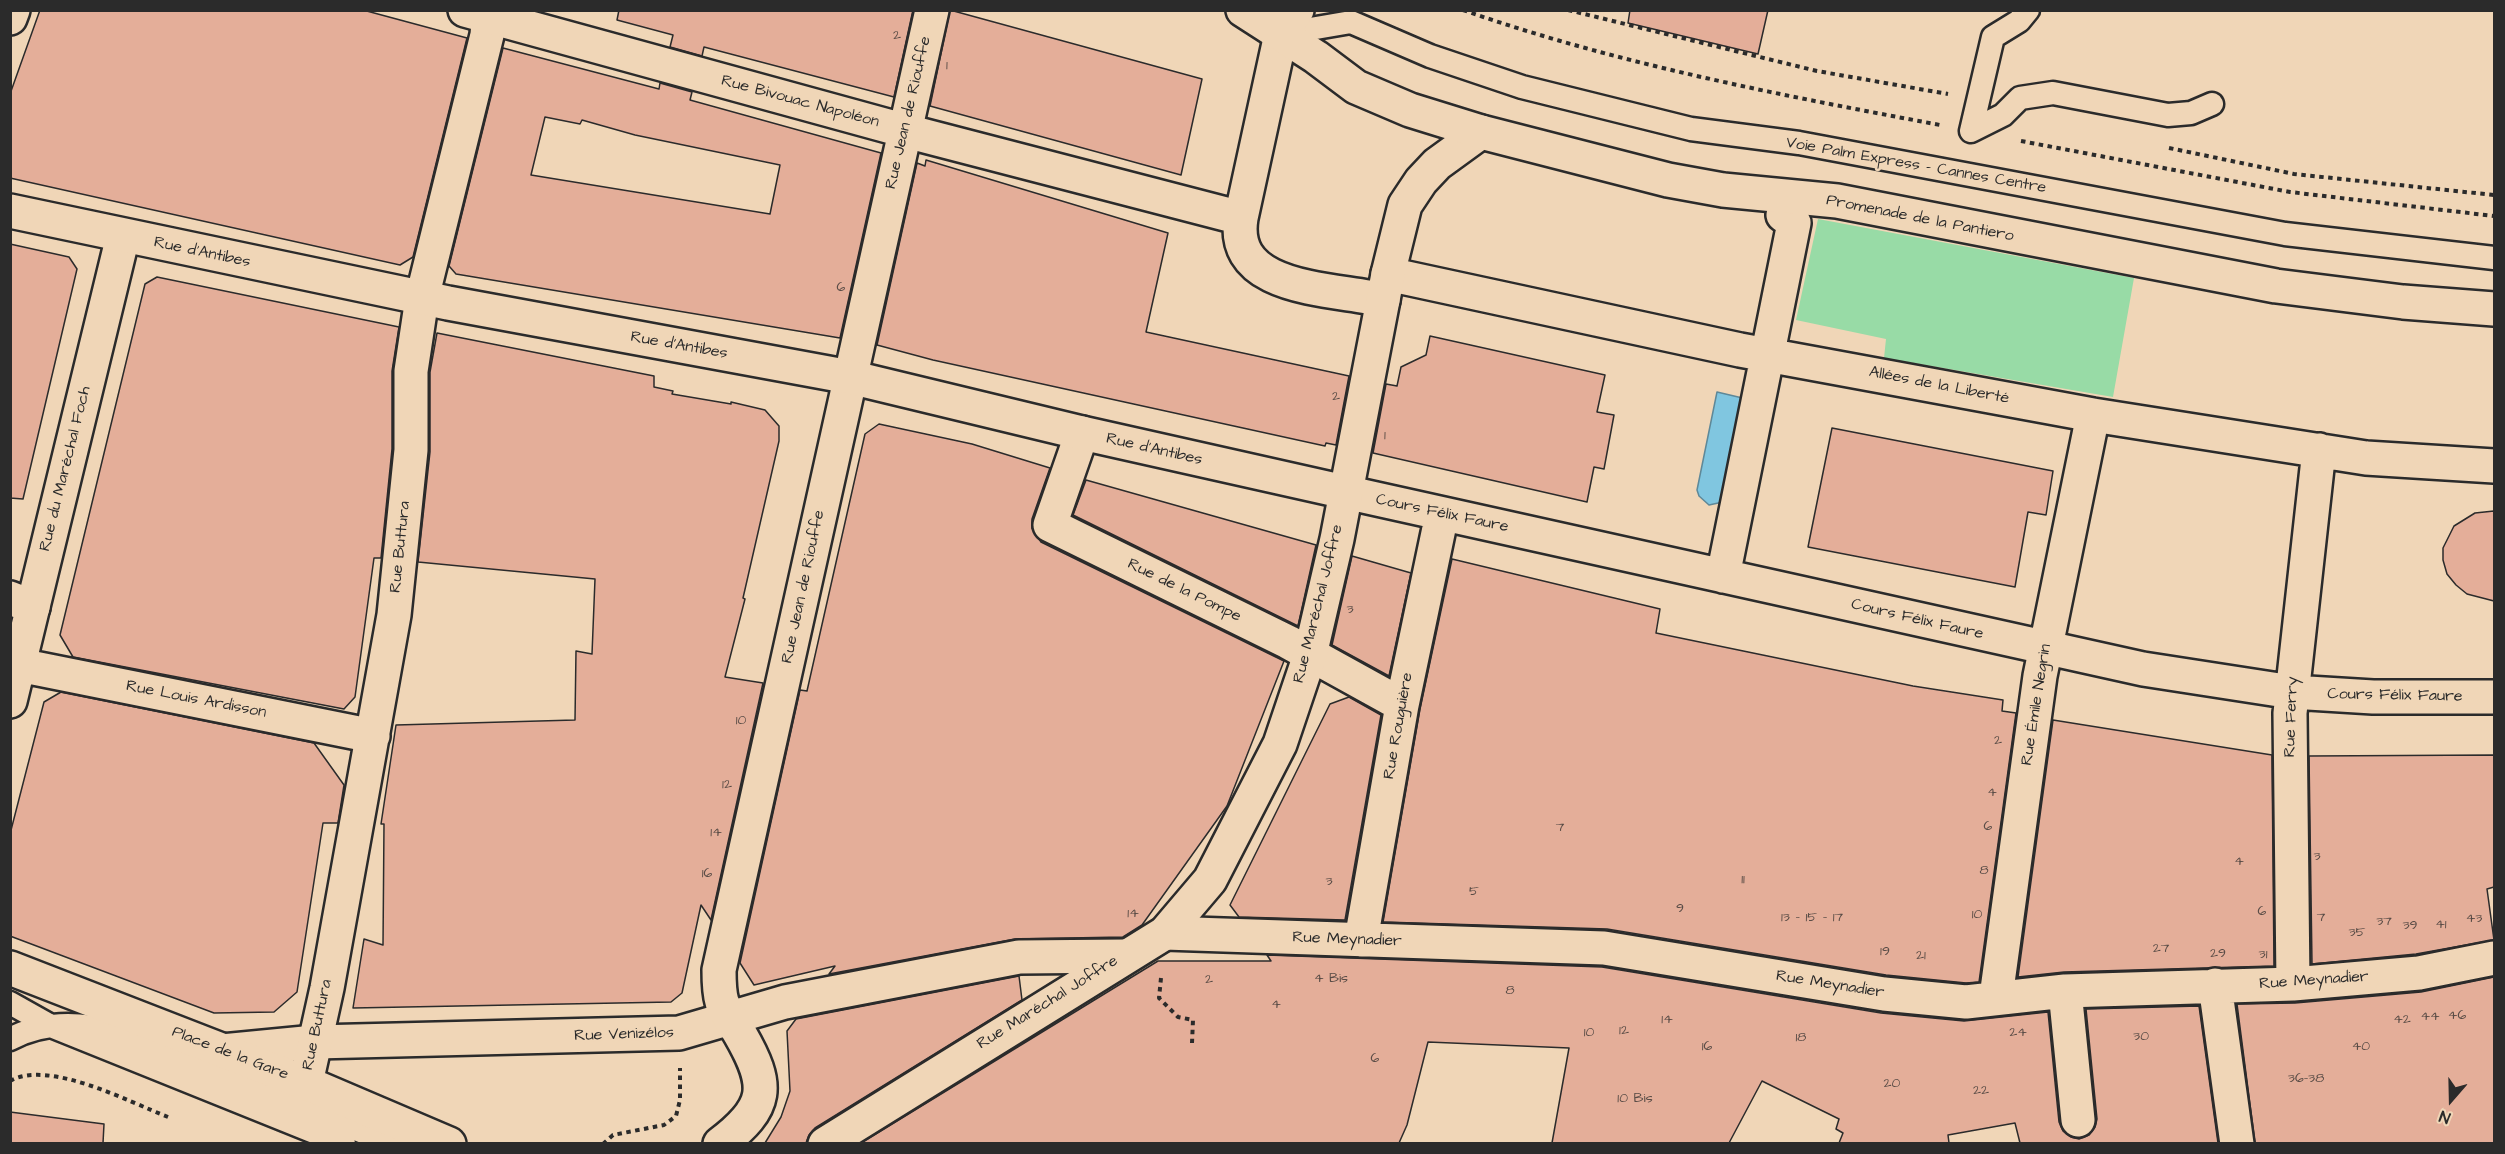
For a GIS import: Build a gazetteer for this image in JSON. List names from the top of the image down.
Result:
{
  "streets": {
    "street": [
      "Rue Bivouac Napoléon",
      "Rue Jean de Riouffe",
      "Promenade de la Pantiero",
      "Rue d'Antibes",
      "Allées de la Liberté",
      "Rue du Maréchal Foch",
      "Cours Félix Faure",
      "Rue Buttura",
      "Rue de la Pompe",
      "Rue Maréchal Joffre",
      "Rue Louis Ardisson",
      "Rue Émile Negrin",
      "Rue Ferry",
      "Rue Rouguière",
      "Rue Meynadier",
      "Rue Venizélos",
      "Place de la Gare"
    ],
    "lane": ["Voie Palm Express - Cannes Centre"]
  },
  "crossings": [
    ["Rue Bivouac Napoléon", "Rue Jean de Riouffe"],
    ["Rue Bivouac Napoléon", "Allées de la Liberté"],
    ["Rue Bivouac Napoléon", "Rue Buttura"],
    ["Rue Jean de Riouffe", "Rue d'Antibes"],
    ["Rue Jean de Riouffe", "Rue Venizélos"],
    ["Promenade de la Pantiero", "Allées de la Liberté"],
    ["Promenade de la Pantiero", "Rue Maréchal Joffre"],
    ["Rue d'Antibes", "Rue du Maréchal Foch"],
    ["Rue d'Antibes", "Cours Félix Faure"],
    ["Rue d'Antibes", "Rue Buttura"],
    ["Rue d'Antibes", "Rue de la Pompe"],
    ["Rue d'Antibes", "Rue Maréchal Joffre"],
    ["Allées de la Liberté", "Rue Maréchal Joffre"],
    ["Allées de la Liberté", "Rue Émile Negrin"],
    ["Allées de la Liberté", "Rue Ferry"],
    ["Rue du Maréchal Foch", "Rue Louis Ardisson"],
    ["Cours Félix Faure", "Rue Maréchal Joffre"],
    ["Cours Félix Faure", "Rue Émile Negrin"],
    ["Cours Félix Faure", "Rue Ferry"],
    ["Cours Félix Faure", "Rue Rouguière"],
    ["Rue Buttura", "Rue Louis Ardisson"],
    ["Rue Buttura", "Rue Venizélos"],
    ["Rue Buttura", "Place de la Gare"],
    ["Rue de la Pompe", "Rue Maréchal Joffre"],
    ["Rue de la Pompe", "Rue Rouguière"],
    ["Rue Maréchal Joffre", "Rue Meynadier"],
    ["Rue Maréchal Joffre", "Rue Venizélos"],
    ["Rue Émile Negrin", "Rue Meynadier"],
    ["Rue Ferry", "Rue Meynadier"],
    ["Rue Rouguière", "Rue Meynadier"],
    ["Rue Venizélos", "Place de la Gare"]
  ],
  "house_numbers": [
    "2",
    "1",
    "6",
    "2",
    "1",
    "3",
    "10",
    "2",
    "12",
    "4",
    "6",
    "7",
    "14",
    "3",
    "4",
    "8",
    "16",
    "11",
    "3",
    "5",
    "9",
    "6",
    "14",
    "10",
    "13 - 15 - 17",
    "7",
    "43",
    "37",
    "41",
    "39",
    "35",
    "27",
    "19",
    "29",
    "31",
    "21",
    "4 Bis",
    "2",
    "8",
    "4",
    "46",
    "44",
    "14",
    "42",
    "12",
    "10",
    "24",
    "30",
    "18",
    "16",
    "40",
    "6",
    "36-38",
    "20",
    "22",
    "10 Bis"
  ],
  "north": "bottom"
}
